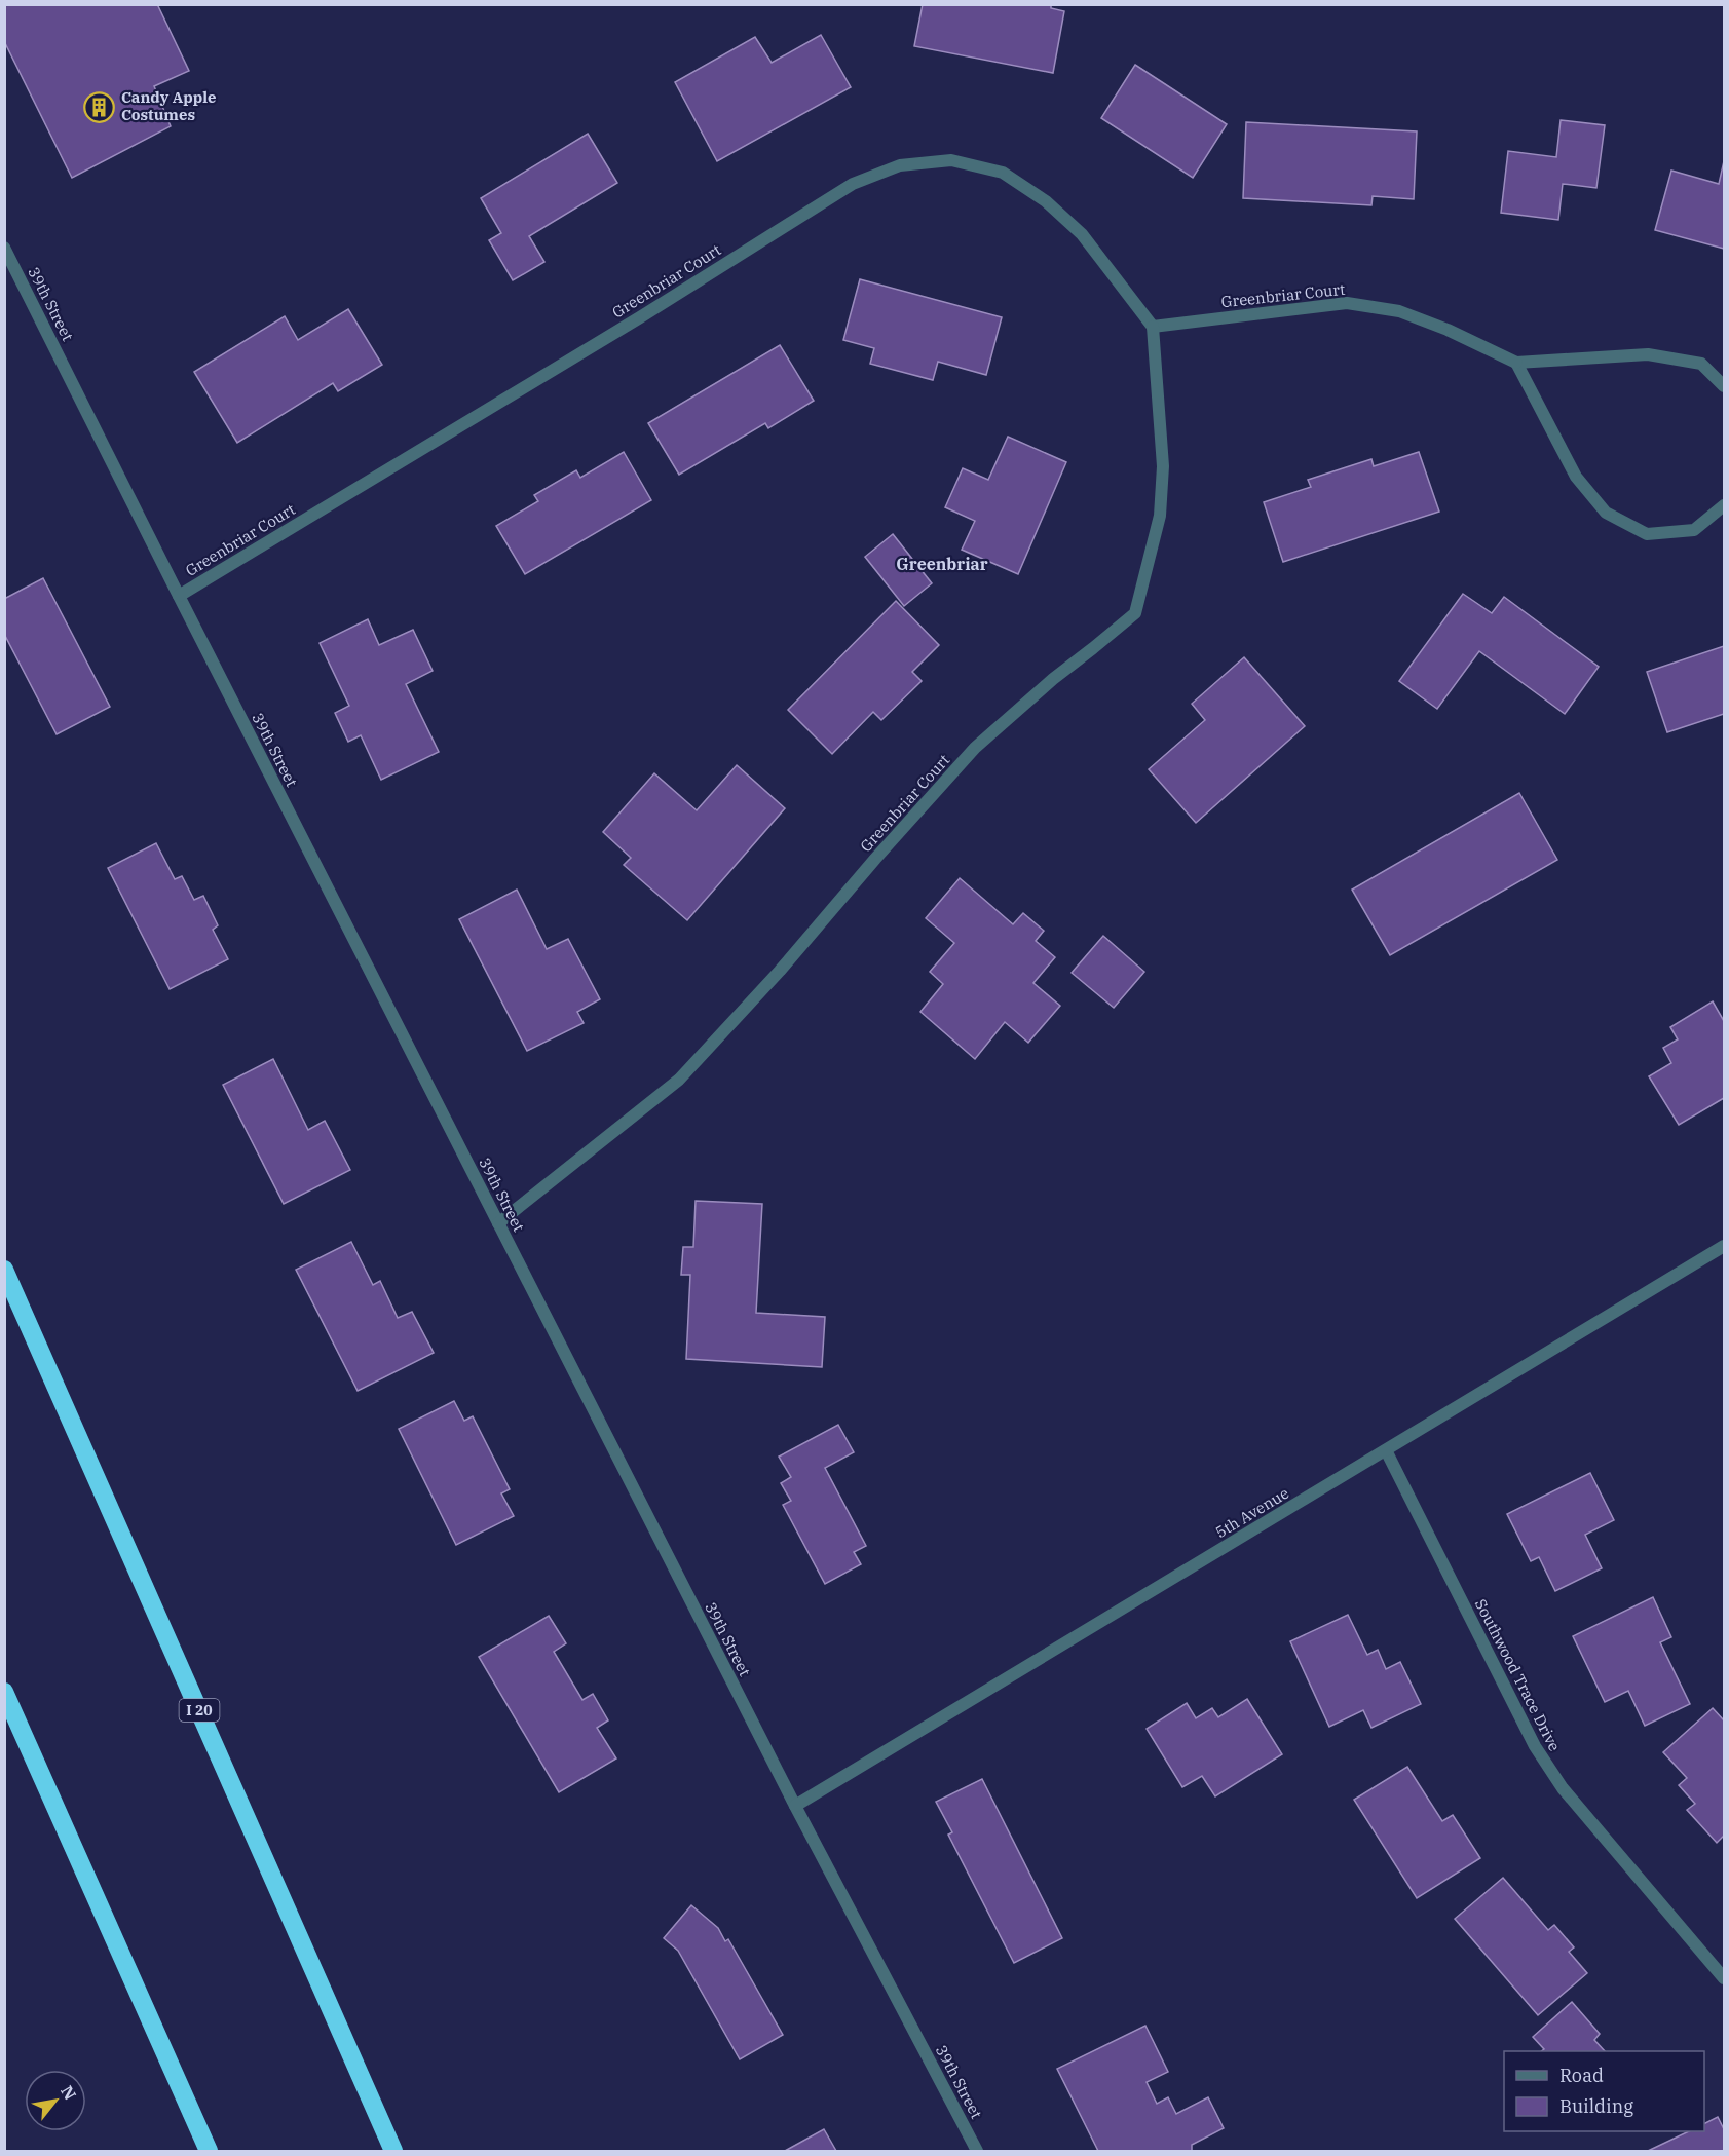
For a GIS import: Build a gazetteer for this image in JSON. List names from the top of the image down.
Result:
{
  "streets": {
    "highway": ["I 20"],
    "street": [
      "Greenbriar Court",
      "39th Street",
      "5th Avenue",
      "Southwood Trace Drive"
    ]
  },
  "crossings": [
    ["Greenbriar Court", "39th Street"],
    ["39th Street", "5th Avenue"],
    ["5th Avenue", "Southwood Trace Drive"]
  ],
  "districts": ["Greenbriar"],
  "places": {
    "building": ["Candy Apple Costumes"]
  },
  "legend": ["Road", "Building"],
  "north": "top right"
}
